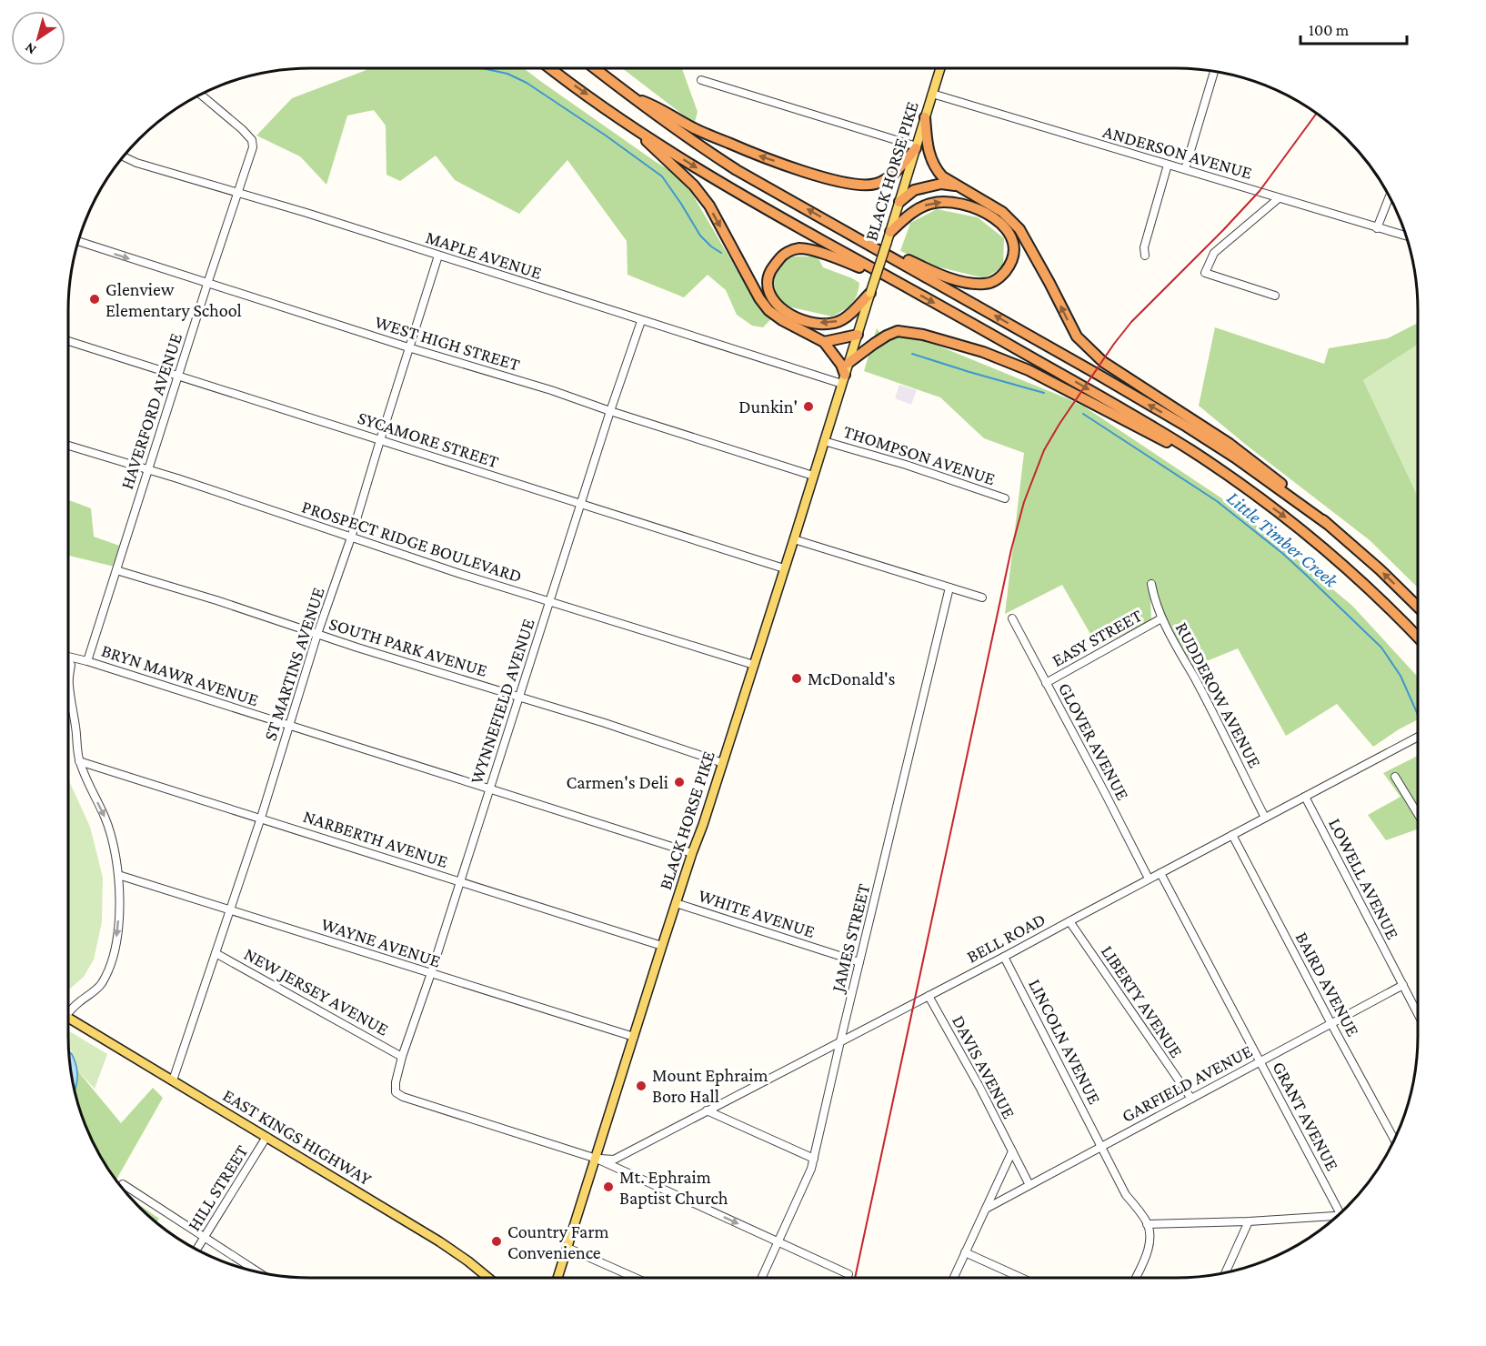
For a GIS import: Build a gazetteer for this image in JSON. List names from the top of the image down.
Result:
{
  "streets": {
    "main road": ["BLACK HORSE PIKE", "EAST KINGS HIGHWAY"],
    "street": [
      "ANDERSON AVENUE",
      "MAPLE AVENUE",
      "WEST HIGH STREET",
      "HAVERFORD AVENUE",
      "SYCAMORE STREET",
      "THOMPSON AVENUE",
      "PROSPECT RIDGE BOULEVARD",
      "EASY STREET",
      "SOUTH PARK AVENUE",
      "ST MARTINS AVENUE",
      "BRYN MAWR AVENUE",
      "RUDDEROW AVENUE",
      "WYNNEFIELD AVENUE",
      "GLOVER AVENUE",
      "NARBERTH AVENUE",
      "LOWELL AVENUE",
      "WHITE AVENUE",
      "JAMES STREET",
      "BELL ROAD",
      "WAYNE AVENUE",
      "BAIRD AVENUE",
      "NEW JERSEY AVENUE",
      "LIBERTY AVENUE",
      "LINCOLN AVENUE",
      "DAVIS AVENUE",
      "GARFIELD AVENUE",
      "GRANT AVENUE",
      "HILL STREET"
    ]
  },
  "crossings": [
    ["ANDERSON AVENUE", "BLACK HORSE PIKE"],
    ["BLACK HORSE PIKE", "MAPLE AVENUE"],
    ["BLACK HORSE PIKE", "WEST HIGH STREET"],
    ["BLACK HORSE PIKE", "SYCAMORE STREET"],
    ["BLACK HORSE PIKE", "THOMPSON AVENUE"],
    ["BLACK HORSE PIKE", "PROSPECT RIDGE BOULEVARD"],
    ["BLACK HORSE PIKE", "SOUTH PARK AVENUE"],
    ["BLACK HORSE PIKE", "BRYN MAWR AVENUE"],
    ["BLACK HORSE PIKE", "WYNNEFIELD AVENUE"],
    ["BLACK HORSE PIKE", "NARBERTH AVENUE"],
    ["BLACK HORSE PIKE", "WHITE AVENUE"],
    ["BLACK HORSE PIKE", "BELL ROAD"],
    ["BLACK HORSE PIKE", "WAYNE AVENUE"],
    ["MAPLE AVENUE", "HAVERFORD AVENUE"],
    ["MAPLE AVENUE", "ST MARTINS AVENUE"],
    ["MAPLE AVENUE", "WYNNEFIELD AVENUE"],
    ["WEST HIGH STREET", "HAVERFORD AVENUE"],
    ["WEST HIGH STREET", "ST MARTINS AVENUE"],
    ["WEST HIGH STREET", "WYNNEFIELD AVENUE"],
    ["HAVERFORD AVENUE", "SYCAMORE STREET"],
    ["HAVERFORD AVENUE", "PROSPECT RIDGE BOULEVARD"],
    ["HAVERFORD AVENUE", "SOUTH PARK AVENUE"],
    ["HAVERFORD AVENUE", "BRYN MAWR AVENUE"],
    ["SYCAMORE STREET", "ST MARTINS AVENUE"],
    ["SYCAMORE STREET", "WYNNEFIELD AVENUE"],
    ["PROSPECT RIDGE BOULEVARD", "ST MARTINS AVENUE"],
    ["PROSPECT RIDGE BOULEVARD", "WYNNEFIELD AVENUE"],
    ["EASY STREET", "RUDDEROW AVENUE"],
    ["EASY STREET", "GLOVER AVENUE"],
    ["SOUTH PARK AVENUE", "ST MARTINS AVENUE"],
    ["SOUTH PARK AVENUE", "WYNNEFIELD AVENUE"],
    ["ST MARTINS AVENUE", "BRYN MAWR AVENUE"],
    ["ST MARTINS AVENUE", "NARBERTH AVENUE"],
    ["ST MARTINS AVENUE", "WAYNE AVENUE"],
    ["ST MARTINS AVENUE", "NEW JERSEY AVENUE"],
    ["ST MARTINS AVENUE", "EAST KINGS HIGHWAY"],
    ["BRYN MAWR AVENUE", "WYNNEFIELD AVENUE"],
    ["RUDDEROW AVENUE", "BELL ROAD"],
    ["WYNNEFIELD AVENUE", "NARBERTH AVENUE"],
    ["WYNNEFIELD AVENUE", "BELL ROAD"],
    ["WYNNEFIELD AVENUE", "WAYNE AVENUE"],
    ["WYNNEFIELD AVENUE", "NEW JERSEY AVENUE"],
    ["GLOVER AVENUE", "BELL ROAD"],
    ["LOWELL AVENUE", "BELL ROAD"],
    ["LOWELL AVENUE", "GARFIELD AVENUE"],
    ["WHITE AVENUE", "JAMES STREET"],
    ["JAMES STREET", "BELL ROAD"],
    ["BELL ROAD", "BAIRD AVENUE"],
    ["BELL ROAD", "LIBERTY AVENUE"],
    ["BELL ROAD", "LINCOLN AVENUE"],
    ["BELL ROAD", "DAVIS AVENUE"],
    ["BELL ROAD", "GRANT AVENUE"],
    ["BAIRD AVENUE", "GARFIELD AVENUE"],
    ["LIBERTY AVENUE", "GARFIELD AVENUE"],
    ["LINCOLN AVENUE", "GARFIELD AVENUE"],
    ["DAVIS AVENUE", "GARFIELD AVENUE"],
    ["GARFIELD AVENUE", "GRANT AVENUE"],
    ["EAST KINGS HIGHWAY", "HILL STREET"]
  ],
  "water": ["Little Timber Creek"],
  "places": [
    "Glenview Elementary School",
    "Dunkin'",
    "McDonald's",
    "Carmen's Deli",
    "Mount Ephraim Boro Hall",
    "Mt. Ephraim Baptist Church",
    "Country Farm Convenience"
  ],
  "scale_bar": "100 m",
  "north": "bottom left"
}
